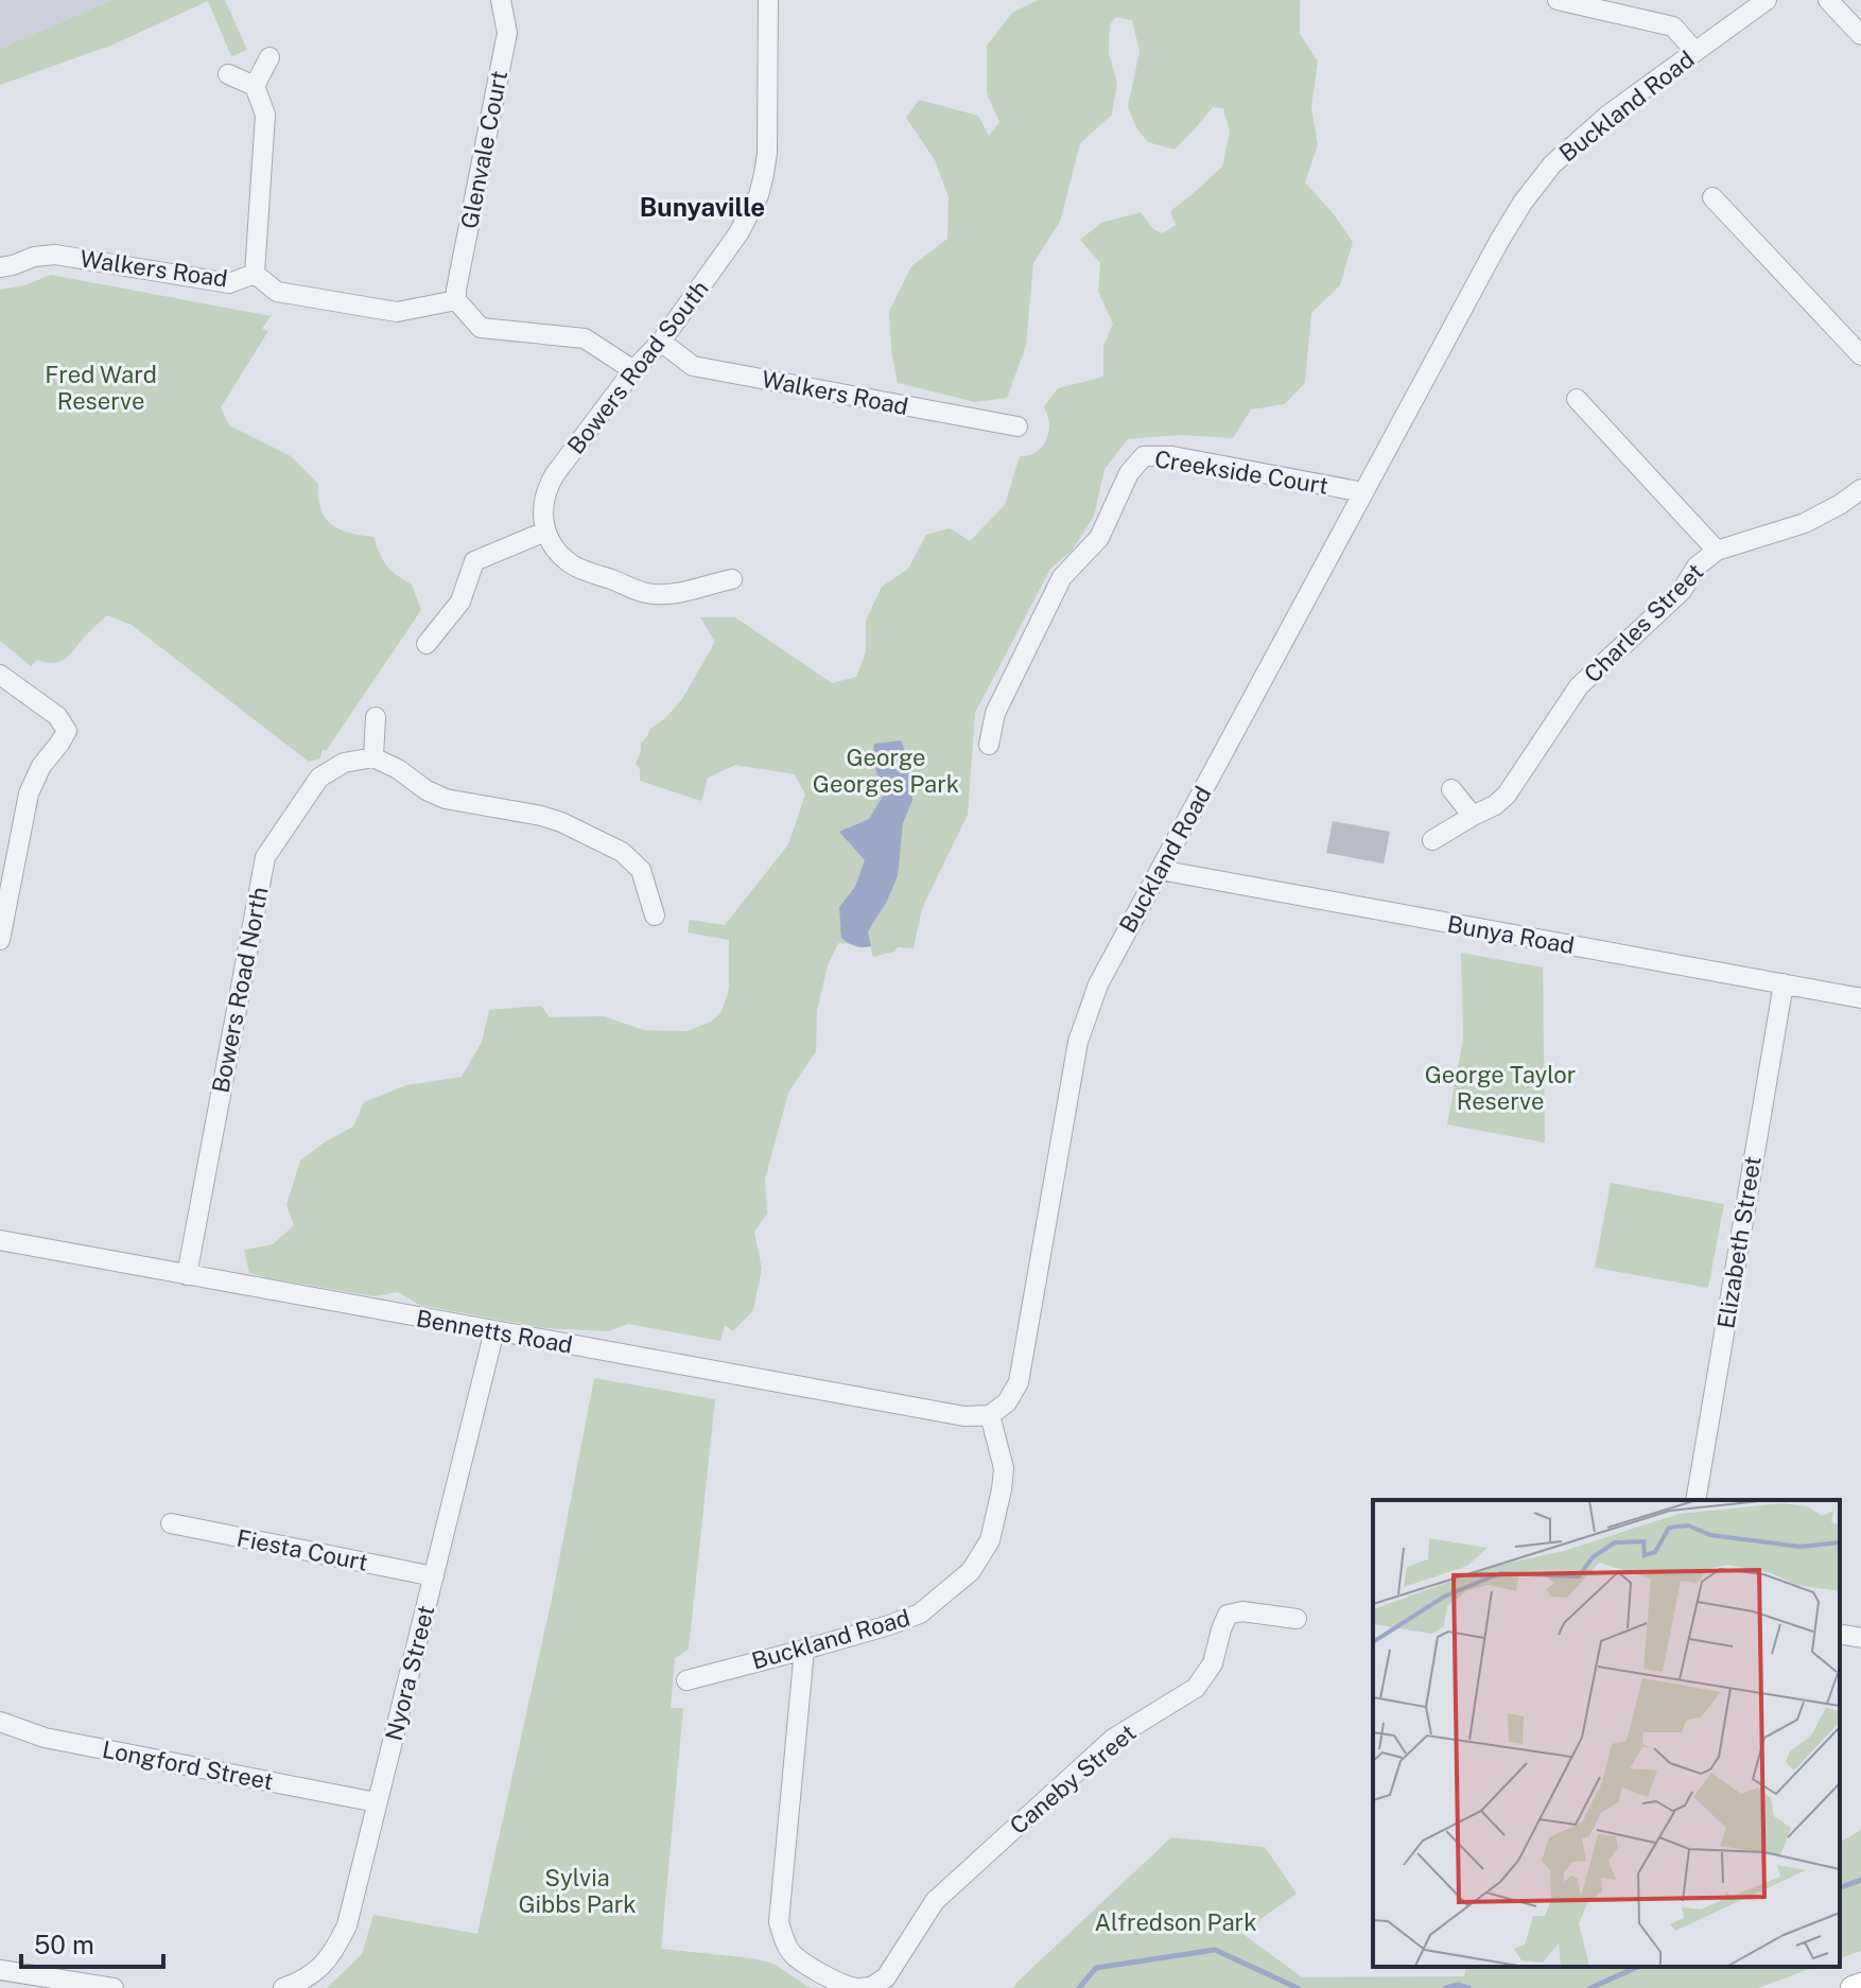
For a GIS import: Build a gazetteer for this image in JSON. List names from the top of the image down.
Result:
{
  "streets": {
    "street": [
      "Buckland Road",
      "Glenvale Court",
      "Walkers Road",
      "Bowers Road South",
      "Creekside Court",
      "Charles Street",
      "Bunya Road",
      "Bowers Road North",
      "Elizabeth Street",
      "Bennetts Road",
      "Fiesta Court",
      "Nyora Street",
      "Longford Street",
      "Caneby Street"
    ]
  },
  "crossings": [
    ["Buckland Road", "Creekside Court"],
    ["Buckland Road", "Bunya Road"],
    ["Buckland Road", "Bennetts Road"],
    ["Buckland Road", "Caneby Street"],
    ["Glenvale Court", "Walkers Road"],
    ["Walkers Road", "Bowers Road South"],
    ["Bunya Road", "Elizabeth Street"],
    ["Bowers Road North", "Bennetts Road"],
    ["Bennetts Road", "Nyora Street"],
    ["Fiesta Court", "Nyora Street"],
    ["Nyora Street", "Longford Street"]
  ],
  "districts": ["Bunyaville"],
  "parks": [
    "Fred Ward Reserve",
    "George Georges Park",
    "George Taylor Reserve",
    "Sylvia Gibbs Park",
    "Alfredson Park"
  ],
  "scale_bar": "50 m"
}
